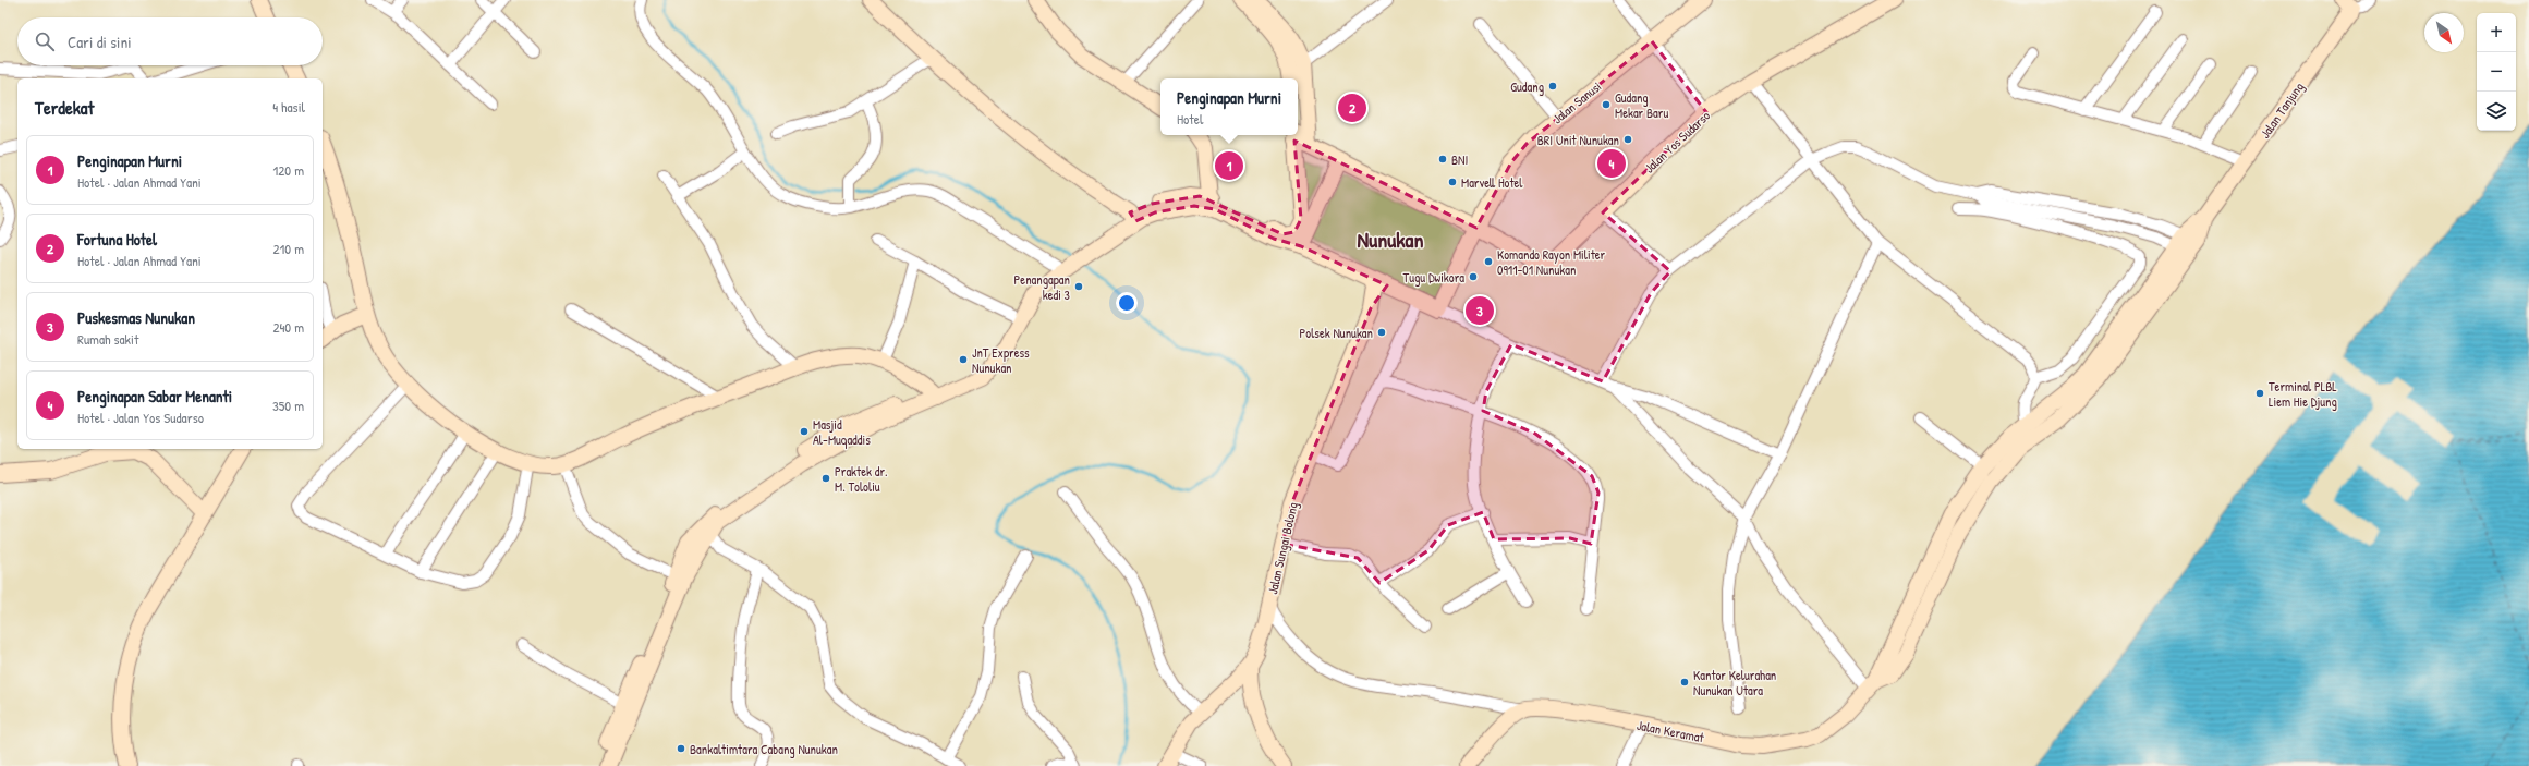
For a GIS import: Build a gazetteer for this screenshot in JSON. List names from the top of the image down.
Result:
{
  "streets": {
    "street": [
      "Jalan Sanusi",
      "Jalan Tanjung",
      "Jalan Yos Sudarso",
      "Jalan Sungai Bolong",
      "Jalan Keramat"
    ]
  },
  "crossings": [
    ["Jalan Sanusi", "Jalan Yos Sudarso"]
  ],
  "districts": ["Nunukan"],
  "places": [
    "Gudang",
    "Gudang Mekar Baru",
    "BRI Unit Nunukan",
    "BNI",
    "Marvell Hotel",
    "Komando Rayon Militer 0911-01 Nunukan",
    "Tugu Dwikora",
    "Penangapan kedi 3",
    "Polsek Nunukan",
    "JnT Express Nunukan",
    "Terminal PLBL Liem Hie Djung",
    "Masjid Al-Muqaddis",
    "Praktek dr. M. Tololiu",
    "Kantor Kelurahan Nunukan Utara",
    "Bankaltimtara Cabang Nunukan"
  ],
  "north": "bottom right",
  "page": {
    "map_buttons": ["+", "−"],
    "search": "Cari di sini",
    "popup": ["Penginapan Murni", "Hotel"],
    "heading": ["Terdekat", "4 hasil"],
    "pins": [
      "2",
      "4",
      "1",
      "3"
    ],
    "list": [
      {
        "mark": "1",
        "name": "Penginapan Murni",
        "note": "Hotel · Jalan Ahmad Yani",
        "value": "120 m"
      },
      {
        "mark": "2",
        "name": "Fortuna Hotel",
        "note": "Hotel · Jalan Ahmad Yani",
        "value": "210 m"
      },
      {
        "mark": "3",
        "name": "Puskesmas Nunukan",
        "note": "Rumah sakit",
        "value": "240 m"
      },
      {
        "mark": "4",
        "name": "Penginapan Sabar Menanti",
        "note": "Hotel · Jalan Yos Sudarso",
        "value": "350 m"
      }
    ]
  }
}
